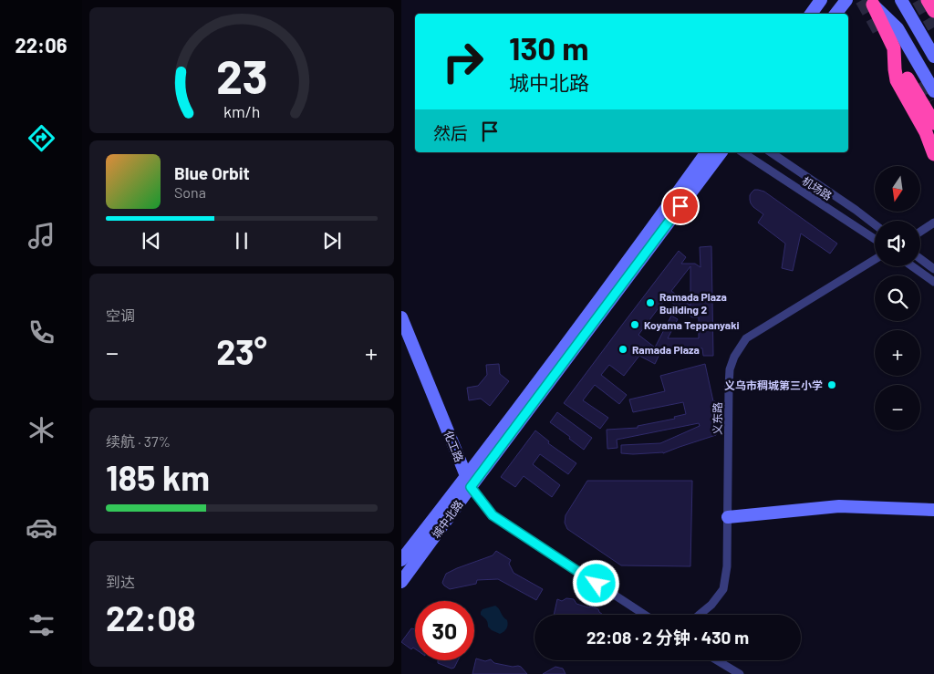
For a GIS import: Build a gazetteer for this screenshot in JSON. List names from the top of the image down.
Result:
{
  "streets": {
    "main road": ["化工路", "城中北路"],
    "street": ["机场路", "义东路"]
  },
  "crossings": [
    ["化工路", "城中北路"]
  ],
  "places": [
    "Ramada Plaza Building 2",
    "Koyama Teppanyaki",
    "Ramada Plaza",
    "义乌市稠城第三小学"
  ],
  "north": "bottom",
  "page": {
    "tabs": "22:06",
    "turn": ["130 m", "城中北路"],
    "then": "然后",
    "song": ["Blue Orbit", "Sona"],
    "map_buttons": ["+", "−"],
    "tile": [
      "空调",
      ["续航 · 37%", "185 km"],
      ["到达", "22:08"]
    ],
    "heat": ["−", "23°", "+"],
    "limit": "30",
    "trip": "22:08 · 2 分钟 · 430 m",
    "gauge": ["23", "km/h"]
  }
}
